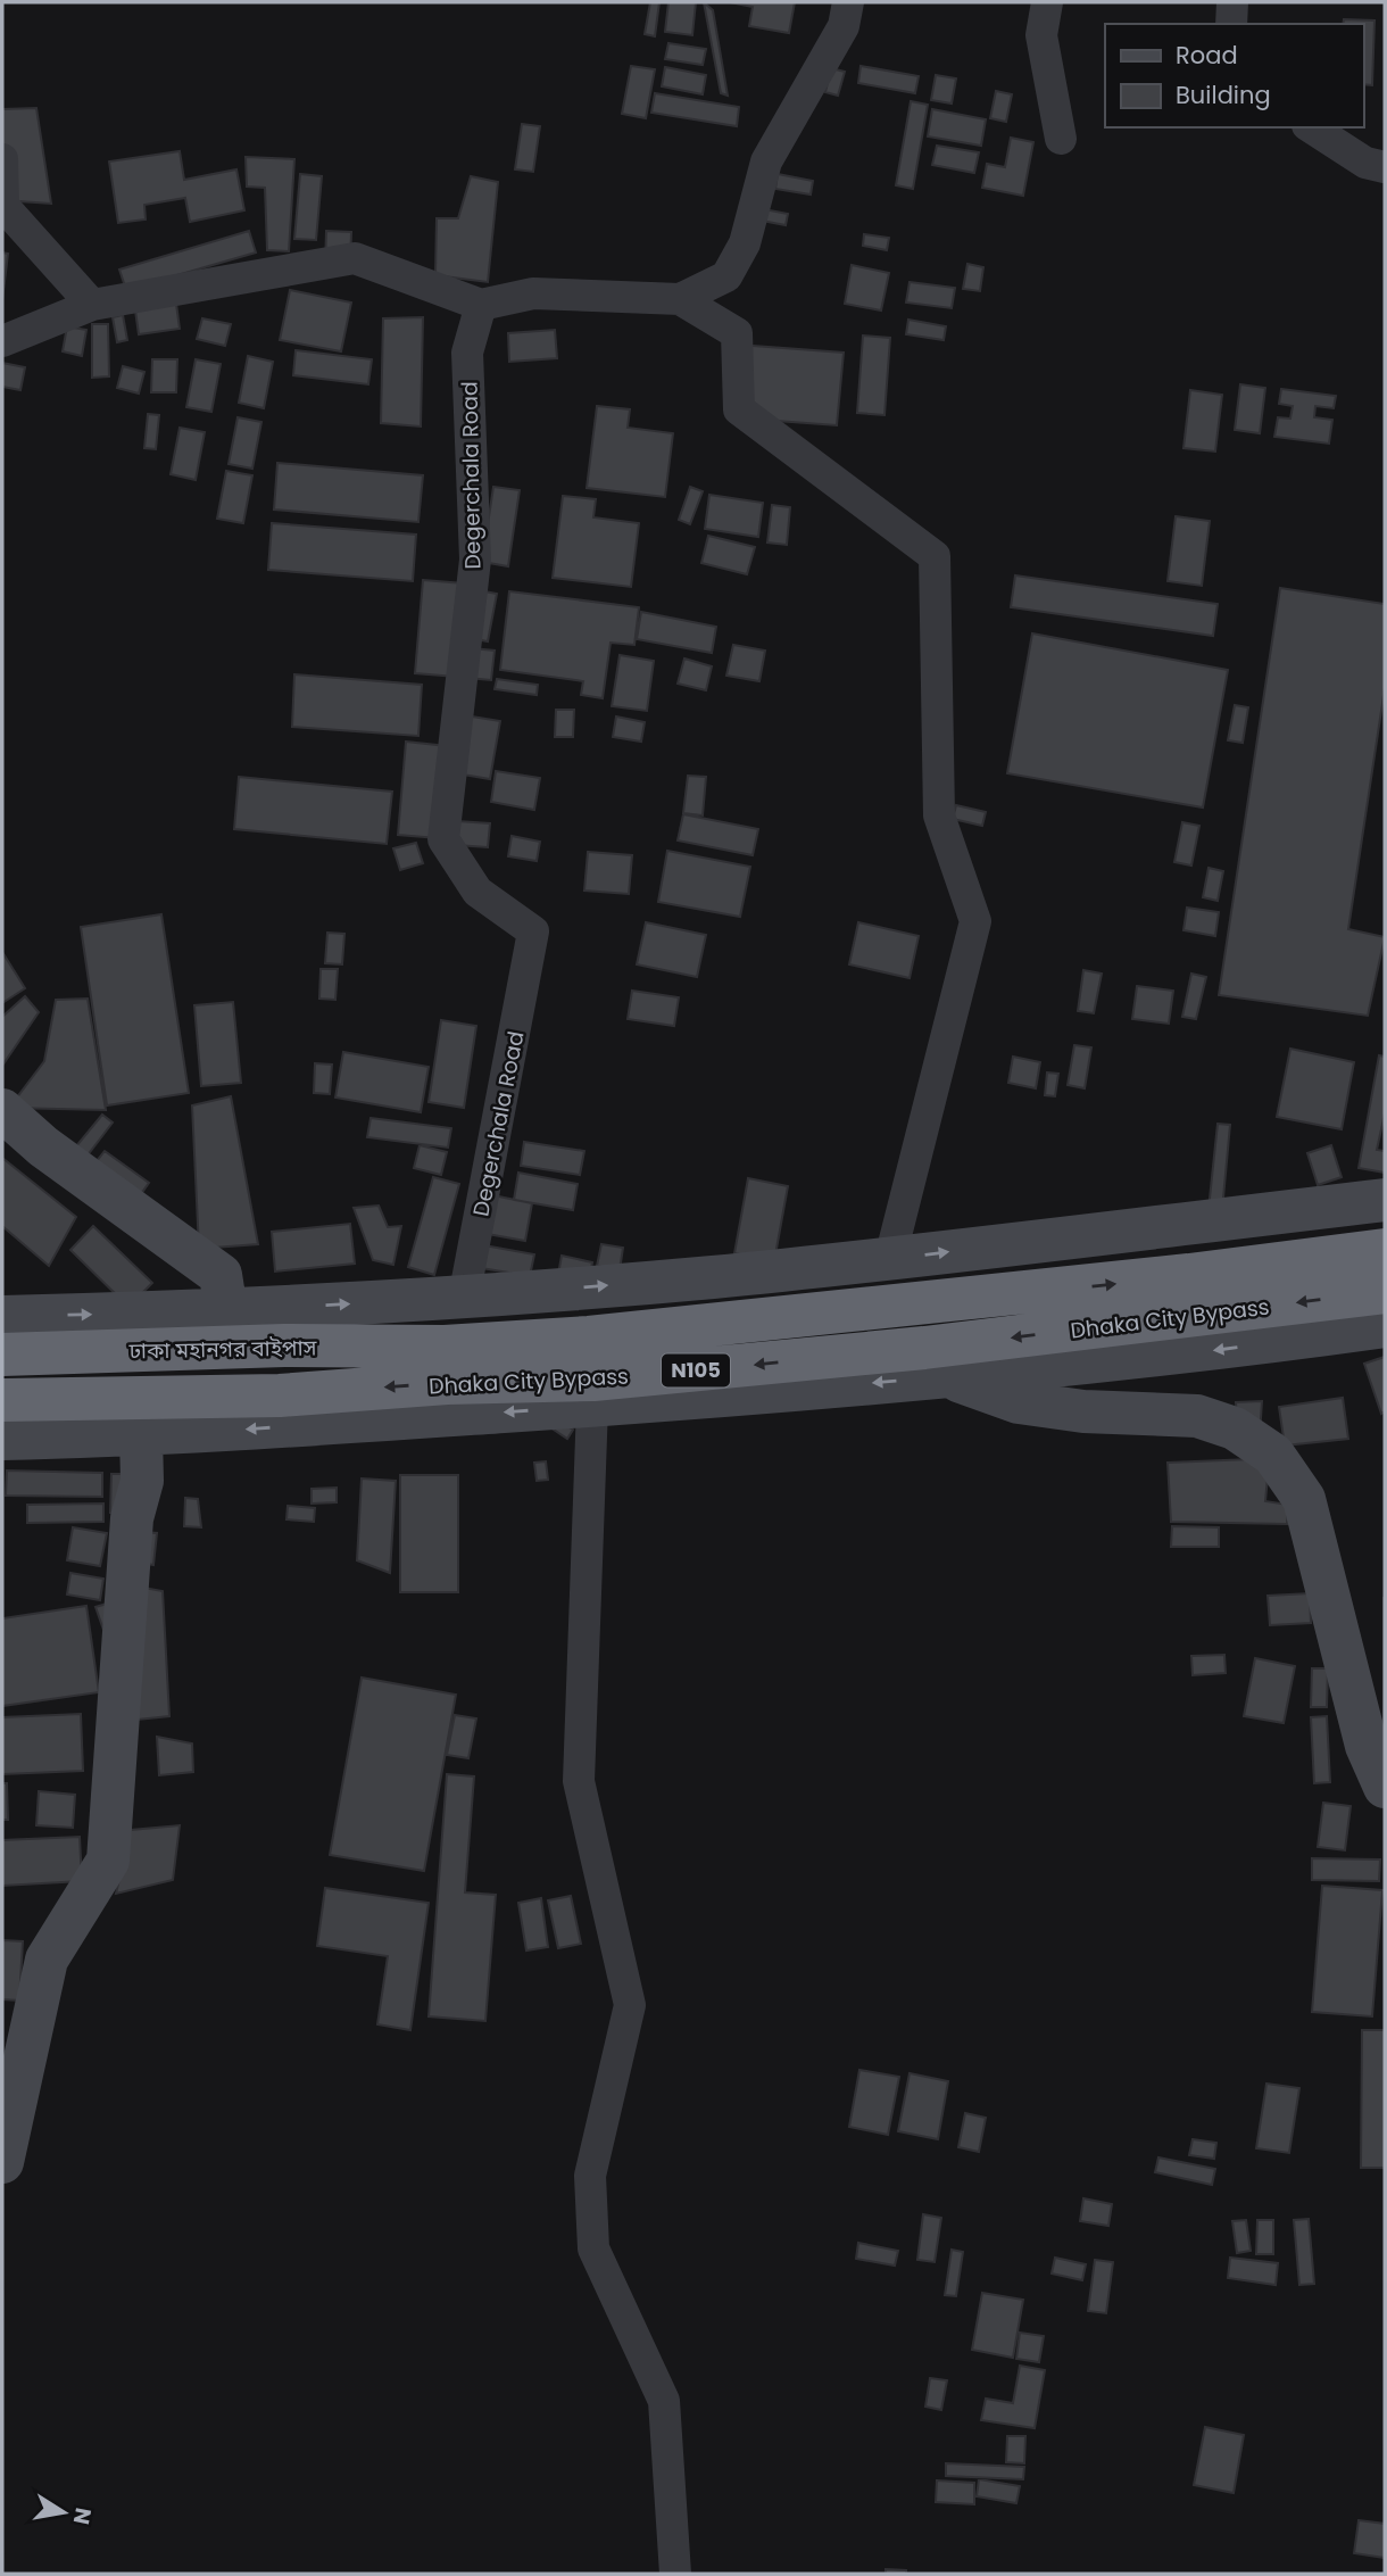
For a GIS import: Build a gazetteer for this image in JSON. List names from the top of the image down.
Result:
{
  "streets": {
    "highway": ["Dhaka City Bypass", "ঢাকা মহানগর বাইপাস", "N105"],
    "street": ["Degerchala Road"]
  },
  "crossings": [
    ["Dhaka City Bypass", "ঢাকা মহানগর বাইপাস"]
  ],
  "legend": ["Road", "Building"],
  "north": "right"
}
